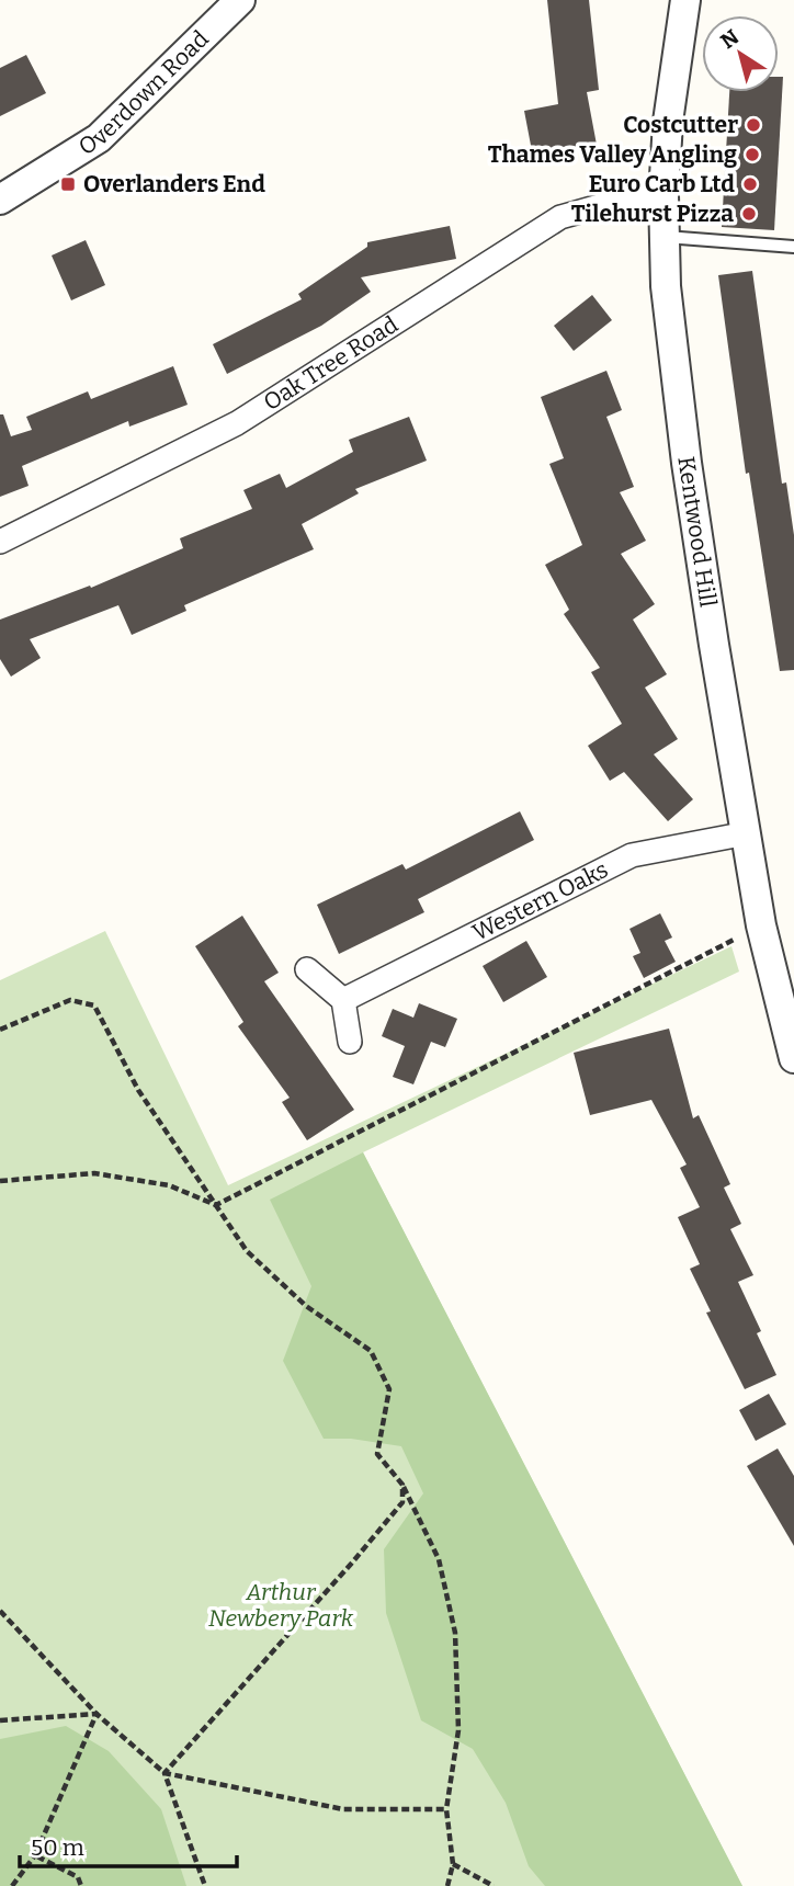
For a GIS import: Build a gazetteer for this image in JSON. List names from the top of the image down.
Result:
{
  "streets": {
    "street": [
      "Overdown Road",
      "Oak Tree Road",
      "Kentwood Hill",
      "Western Oaks"
    ]
  },
  "crossings": [
    ["Oak Tree Road", "Kentwood Hill"],
    ["Kentwood Hill", "Western Oaks"]
  ],
  "parks": ["Arthur Newbery Park"],
  "places": {
    "other": [
      "Costcutter",
      "Thames Valley Angling",
      "Euro Carb Ltd",
      "Tilehurst Pizza"
    ],
    "transit": ["Overlanders End"]
  },
  "scale_bar": "50 m",
  "north": "top left"
}
